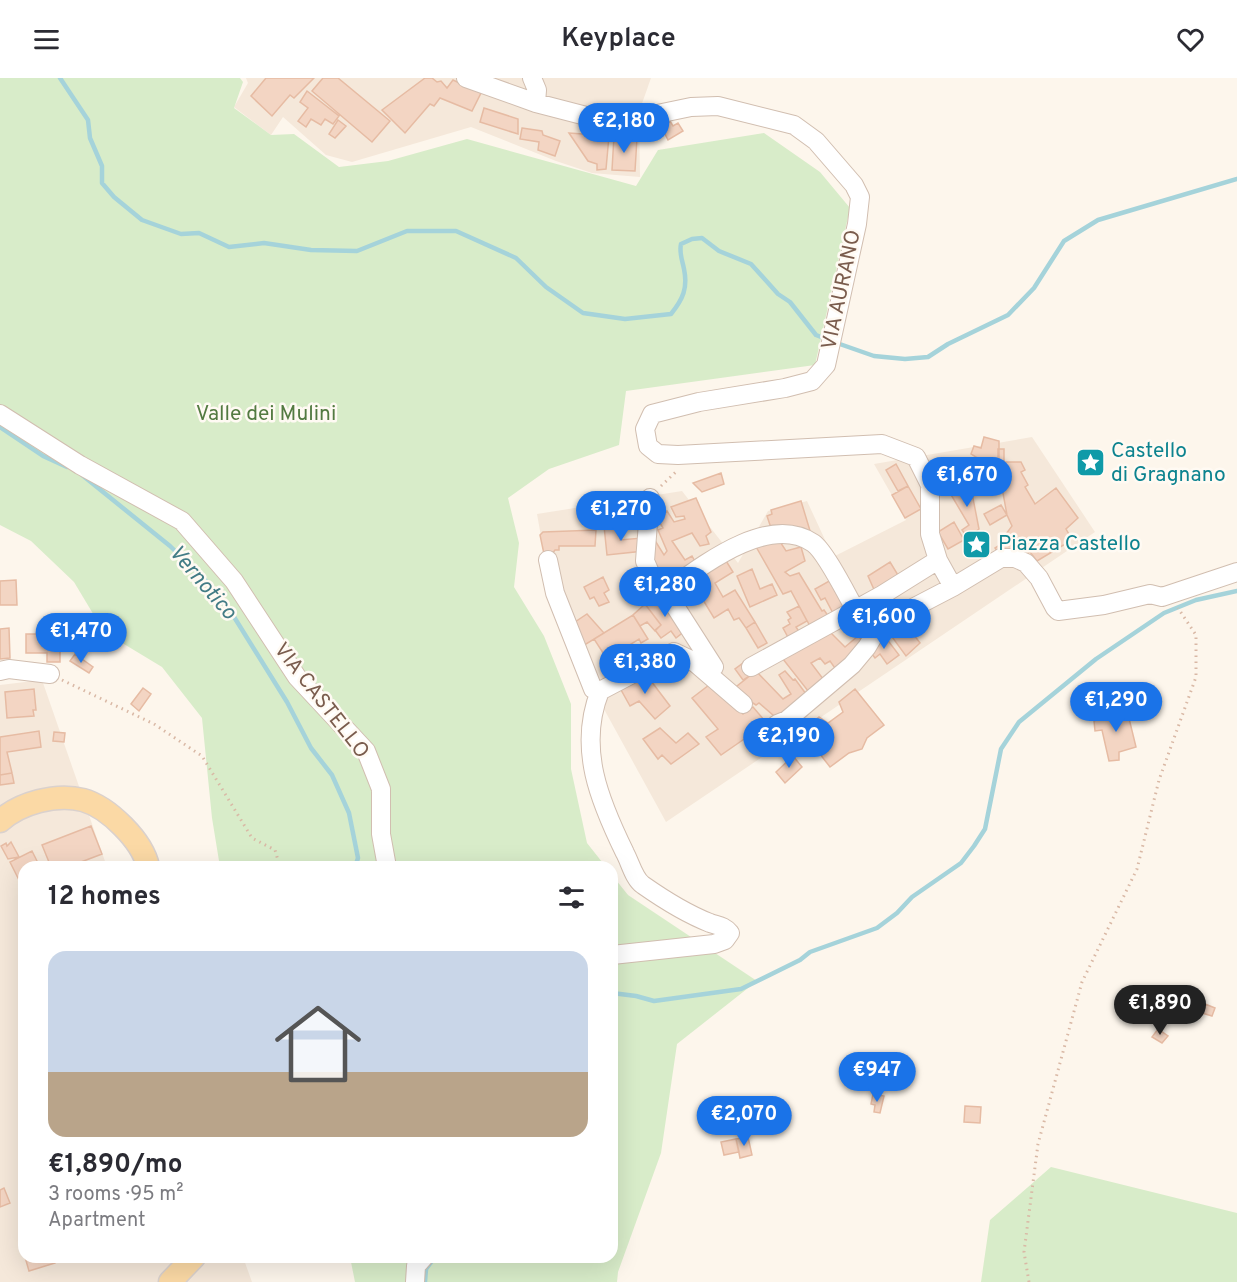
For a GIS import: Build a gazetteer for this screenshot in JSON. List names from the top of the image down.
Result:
{
  "streets": {
    "street": ["VIA AURANO", "VIA CASTELLO"]
  },
  "water": ["Vernotico"],
  "parks": ["Valle dei Mulini"],
  "places": {
    "place": ["Castello di Gragnano", "Piazza Castello"]
  },
  "page": {
    "header": "Keyplace",
    "price": [
      "€2,180",
      "€1,670",
      "€1,270",
      "€1,280",
      "€1,600",
      "€1,470",
      "€1,380",
      "€1,290",
      "€2,190",
      "€1,890",
      "€947",
      "€2,070"
    ],
    "heading": "12 homes",
    "list": [
      {
        "name": "€1,890/mo",
        "note": "3 rooms · 95 m² · Apartment"
      }
    ]
  }
}
